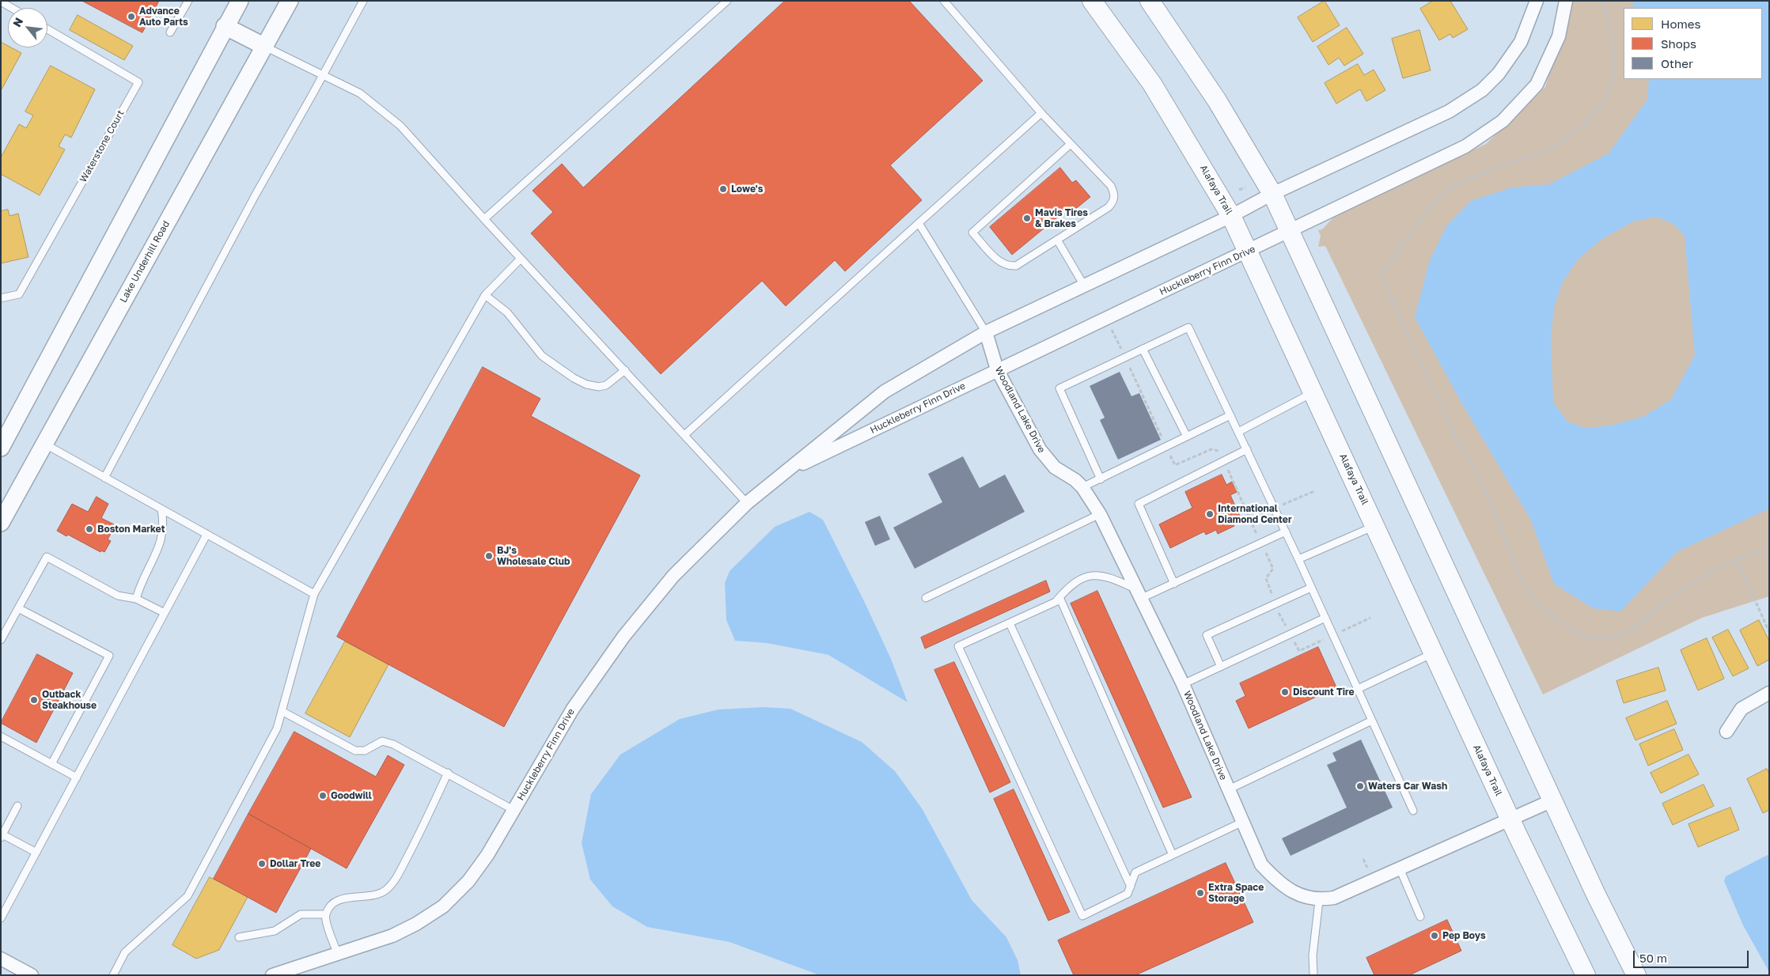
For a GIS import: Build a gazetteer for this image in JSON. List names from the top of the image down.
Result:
{
  "streets": {
    "main road": ["Alafaya Trail"],
    "street": ["Lake Underhill Road", "Huckleberry Finn Drive", "Woodland Lake Drive"],
    "lane": ["Waterstone Court"]
  },
  "crossings": [
    ["Alafaya Trail", "Huckleberry Finn Drive"],
    ["Alafaya Trail", "Woodland Lake Drive"],
    ["Huckleberry Finn Drive", "Woodland Lake Drive"]
  ],
  "places": [
    "Advance Auto Parts",
    "Lowe's",
    "Mavis Tires & Brakes",
    "International Diamond Center",
    "Boston Market",
    "BJ's Wholesale Club",
    "Discount Tire",
    "Outback Steakhouse",
    "Waters Car Wash",
    "Goodwill",
    "Dollar Tree",
    "Extra Space Storage",
    "Pep Boys"
  ],
  "legend": ["Homes", "Shops", "Other"],
  "scale_bar": "50 m",
  "north": "top left"
}
